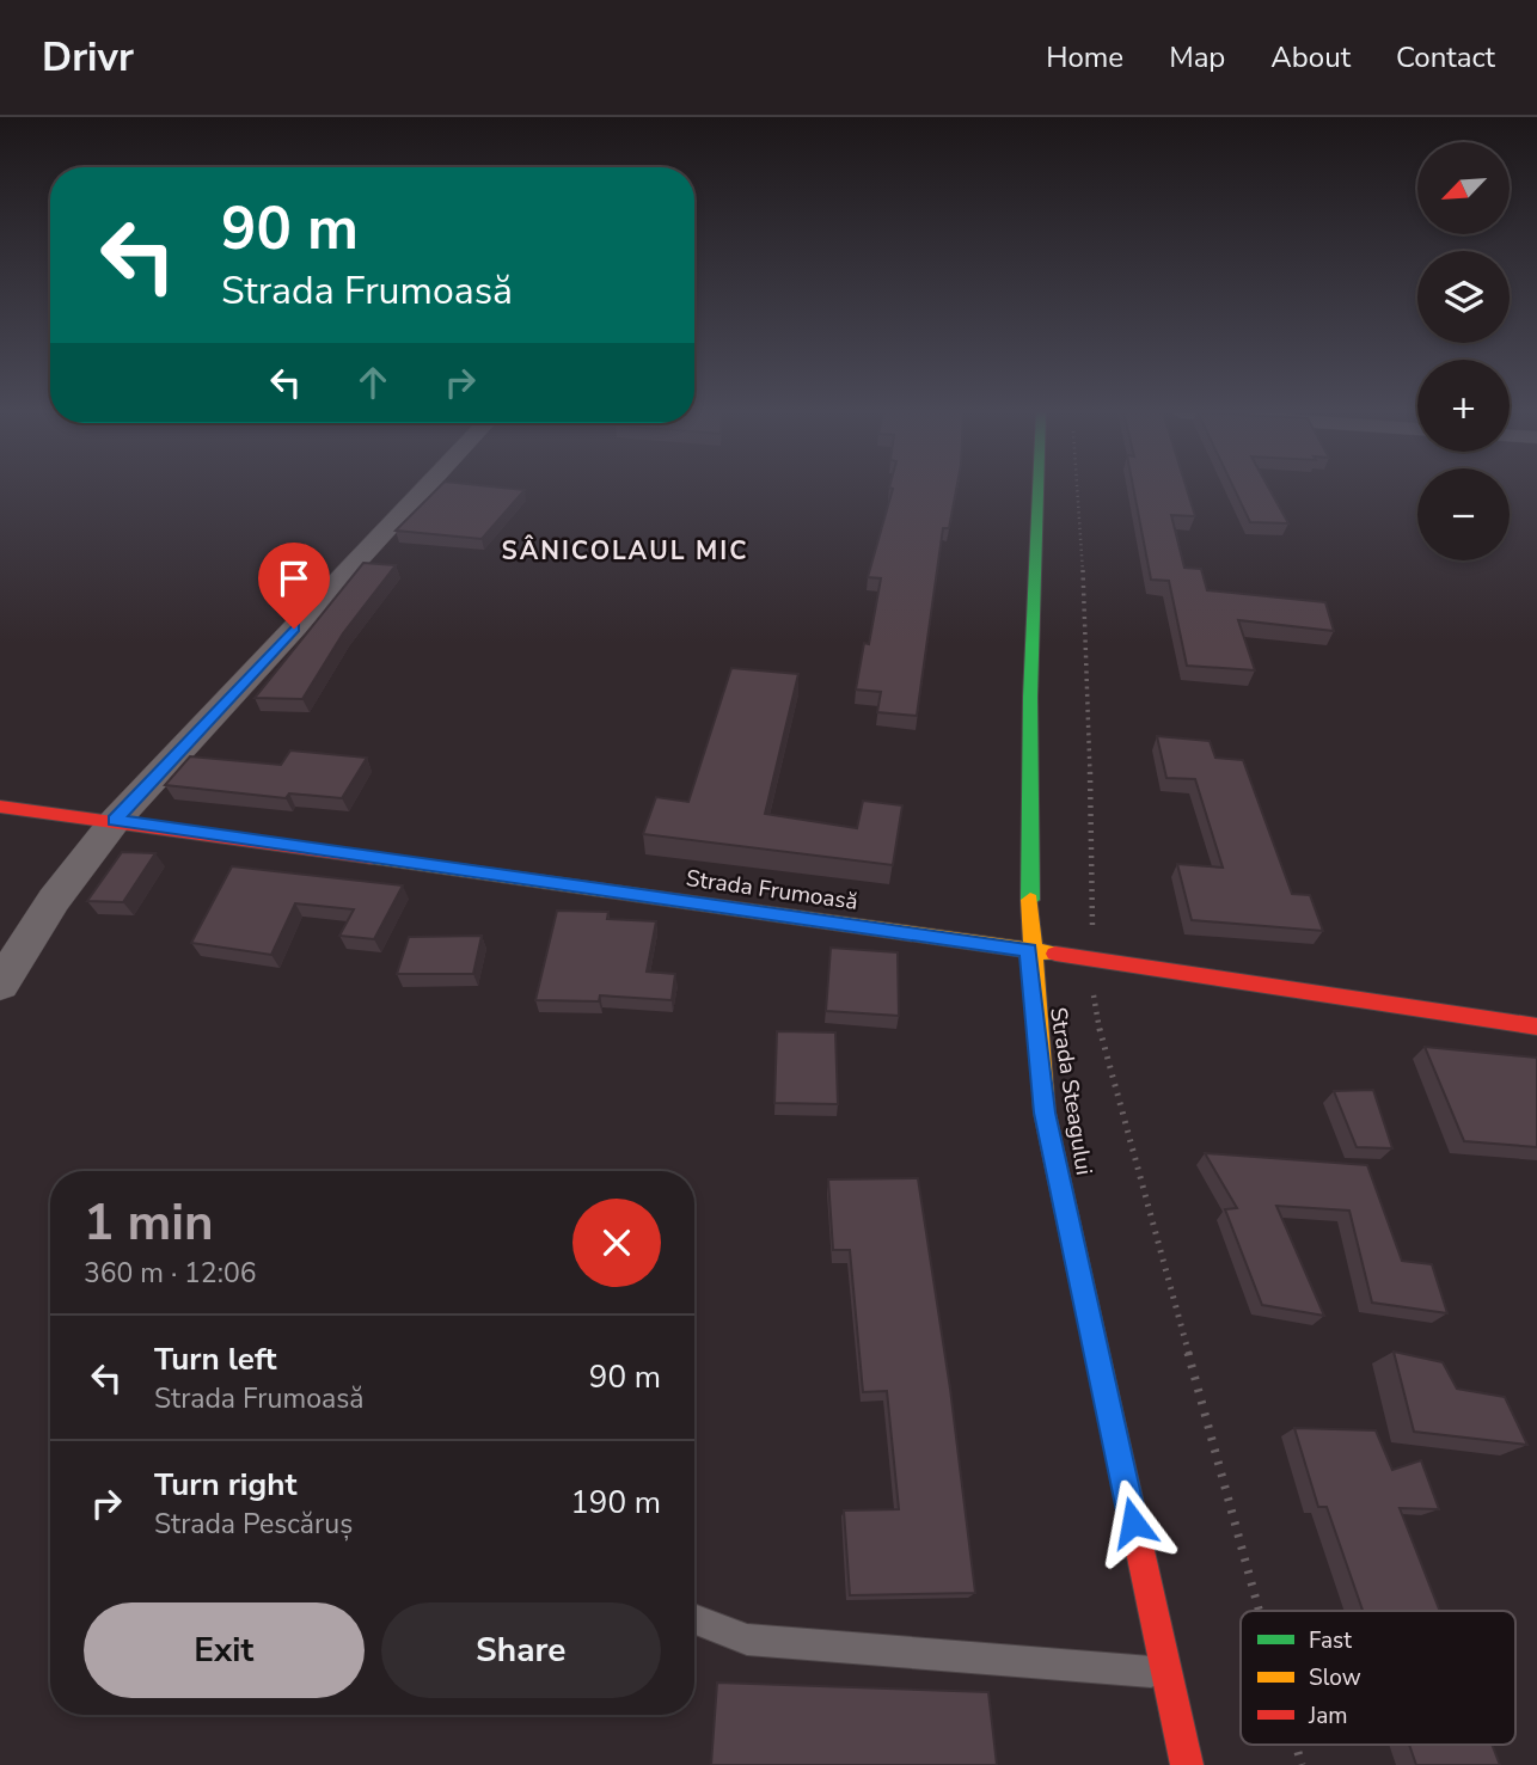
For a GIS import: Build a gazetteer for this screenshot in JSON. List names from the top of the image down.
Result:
{
  "streets": {
    "main road": ["Strada Frumoasă", "Strada Steagului"]
  },
  "crossings": [
    ["Strada Frumoasă", "Strada Steagului"]
  ],
  "districts": ["SÂNICOLAUL MIC"],
  "legend": ["Fast", "Slow", "Jam"],
  "north": "bottom left",
  "page": {
    "header": "Drivr",
    "nav": [
      "Home",
      "Map",
      "About",
      "Contact"
    ],
    "map_buttons": ["+", "−"],
    "turn": ["90 m", "Strada Frumoasă"],
    "heading": ["1 min", "360 m · 12:06"],
    "list": [
      {
        "name": "Turn left",
        "note": "Strada Frumoasă",
        "value": "90 m"
      },
      {
        "name": "Turn right",
        "note": "Strada Pescăruș",
        "value": "190 m"
      }
    ],
    "buttons": ["Exit", "Share"]
  }
}
